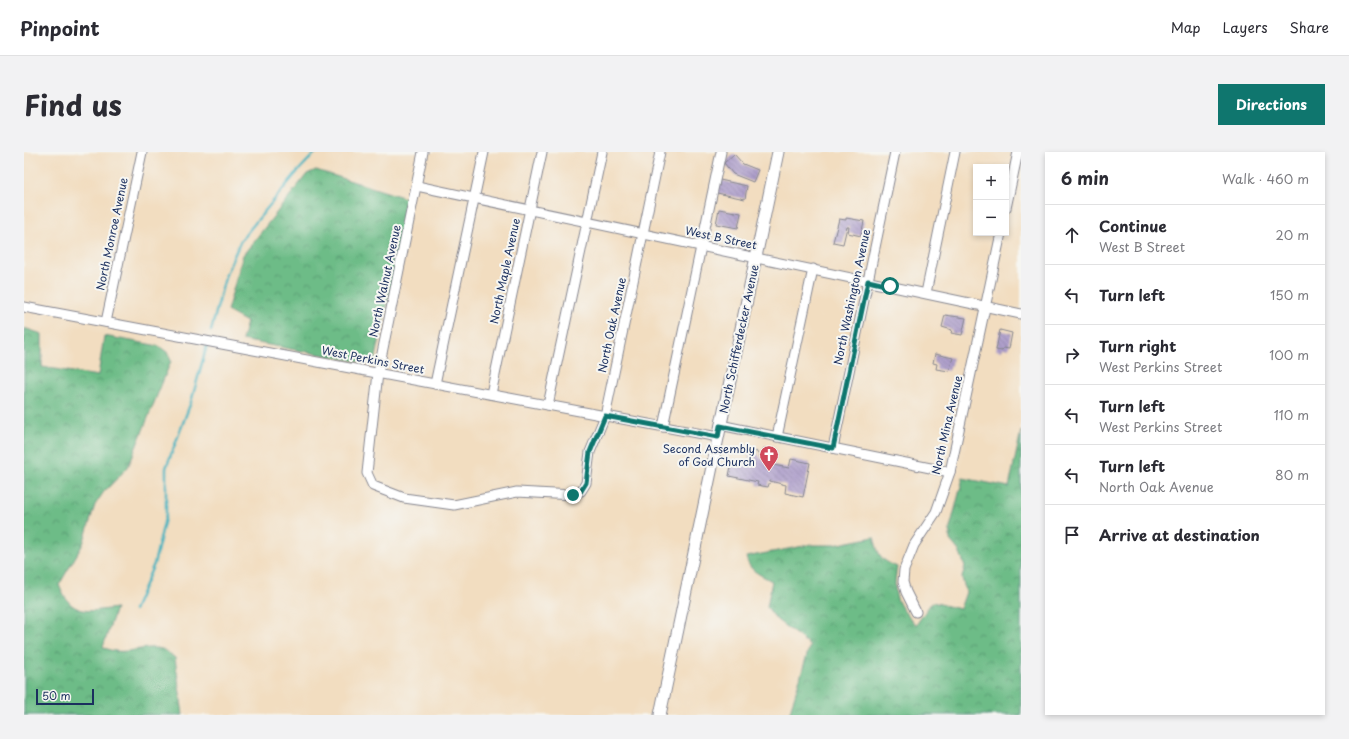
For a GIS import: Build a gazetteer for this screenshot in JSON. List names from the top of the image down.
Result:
{
  "streets": {
    "main road": ["North Schifferdecker Avenue"],
    "street": [
      "North Monroe Avenue",
      "West B Street",
      "North Maple Avenue",
      "North Walnut Avenue",
      "North Washington Avenue",
      "North Oak Avenue",
      "West Perkins Street",
      "North Mina Avenue"
    ]
  },
  "crossings": [
    ["North Monroe Avenue", "West Perkins Street"],
    ["West B Street", "North Maple Avenue"],
    ["West B Street", "North Walnut Avenue"],
    ["West B Street", "North Washington Avenue"],
    ["West B Street", "North Oak Avenue"],
    ["West B Street", "North Schifferdecker Avenue"],
    ["West B Street", "North Mina Avenue"],
    ["North Maple Avenue", "West Perkins Street"],
    ["North Walnut Avenue", "North Oak Avenue"],
    ["North Walnut Avenue", "West Perkins Street"],
    ["North Oak Avenue", "West Perkins Street"],
    ["North Schifferdecker Avenue", "West Perkins Street"]
  ],
  "places": {
    "church": ["Second Assembly of God Church"]
  },
  "scale_bar": "50 m",
  "page": {
    "header": "Pinpoint",
    "nav": ["Map", "Layers", "Share"],
    "title": "Find us",
    "buttons": "Directions",
    "heading": ["6 min", "Walk · 460 m"],
    "map_buttons": ["+", "−"],
    "list": [
      ["Continue", "West B Street", "20 m"],
      ["Turn left", "150 m"],
      ["Turn right", "West Perkins Street", "100 m"],
      ["Turn left", "West Perkins Street", "110 m"],
      ["Turn left", "North Oak Avenue", "80 m"],
      "Arrive at destination"
    ],
    "scale": "50 m"
  }
}
